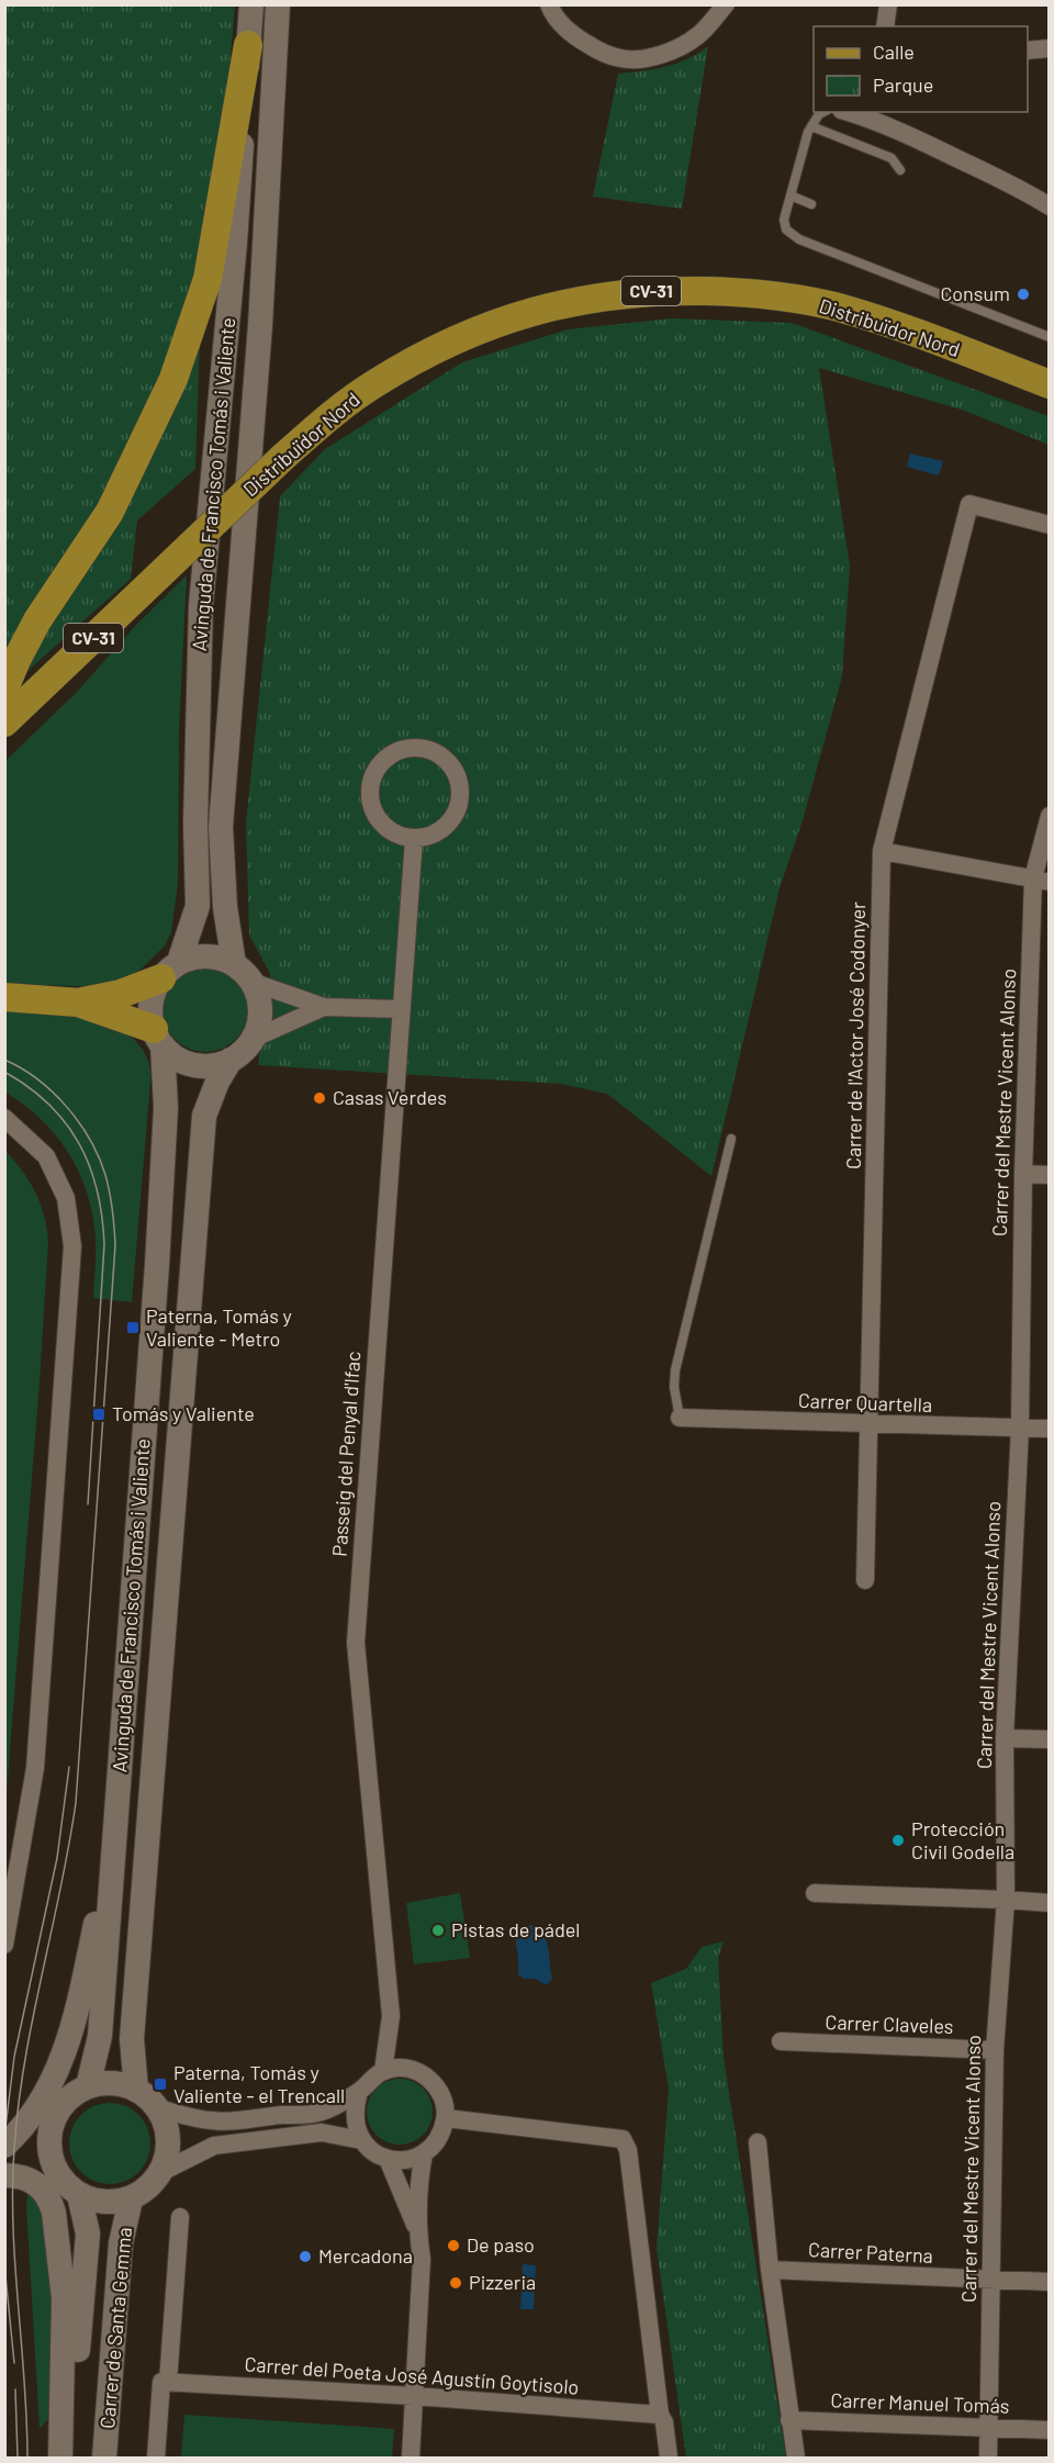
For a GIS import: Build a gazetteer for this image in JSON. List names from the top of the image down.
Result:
{
  "streets": {
    "main road": [
      "CV-31",
      "Distribuïdor Nord",
      "Avinguda de Francisco Tomás i Valiente",
      "Carrer de Santa Gemma"
    ],
    "street": [
      "Carrer de l'Actor José Codonyer",
      "Carrer del Mestre Vicent Alonso",
      "Carrer Quartella",
      "Passeig del Penyal d'Ifac",
      "Carrer Claveles",
      "Carrer Paterna",
      "Carrer del Poeta José Agustín Goytisolo",
      "Carrer Manuel Tomás"
    ]
  },
  "crossings": [
    ["Avinguda de Francisco Tomás i Valiente", "Carrer de Santa Gemma"],
    ["Carrer de l'Actor José Codonyer", "Carrer Quartella"],
    ["Carrer del Mestre Vicent Alonso", "Carrer Quartella"],
    ["Carrer del Mestre Vicent Alonso", "Carrer Claveles"],
    ["Carrer del Mestre Vicent Alonso", "Carrer Paterna"],
    ["Carrer del Mestre Vicent Alonso", "Carrer Manuel Tomás"]
  ],
  "places": {
    "other": [
      "Consum",
      "Casas Verdes",
      "Protección Civil Godella",
      "Pistas de pádel",
      "De paso",
      "Mercadona",
      "Pizzeria"
    ],
    "transit": ["Paterna, Tomás y Valiente - Metro", "Tomás y Valiente", "Paterna, Tomás y Valiente - el Trencall"]
  },
  "legend": ["Calle", "Parque"]
}
